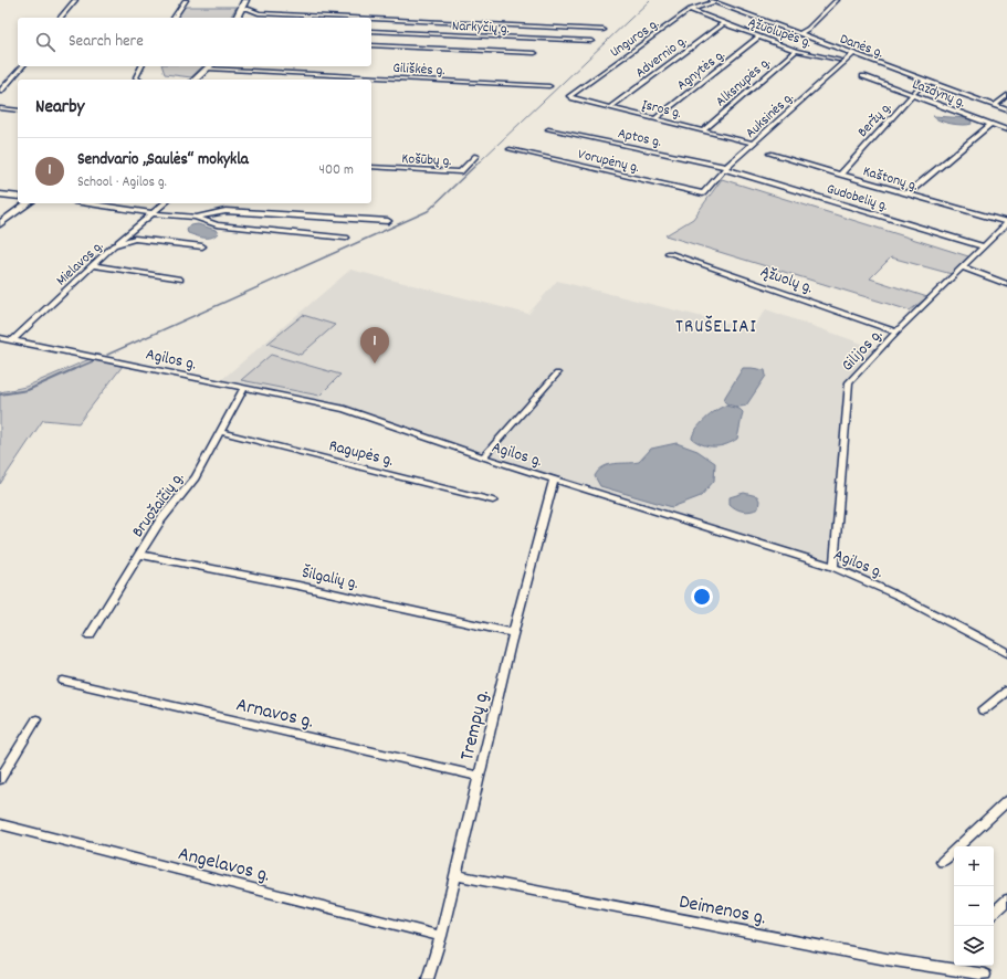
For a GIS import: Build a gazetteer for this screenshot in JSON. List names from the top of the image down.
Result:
{
  "streets": {
    "street": [
      "Narkyčių g.",
      "Ąžuolupės g.",
      "Unguros g.",
      "Danės g.",
      "Advernio g.",
      "Giliškės g.",
      "Agnytės g.",
      "Alksnupės g.",
      "Lazdynų g.",
      "Įsros g.",
      "Auksinės g.",
      "Beržų g.",
      "Aptos g.",
      "Košūbų g.",
      "Vorupėnų g.",
      "Kaštonų g.",
      "Gudobelių g.",
      "Mielavos g.",
      "Ąžuolų g.",
      "Gilijos g.",
      "Agilos g.",
      "Ragupės g.",
      "Bruožaičių g.",
      "Šilgalių g.",
      "Arnavos g.",
      "Trempų g.",
      "Angelavos g.",
      "Deimenos g."
    ]
  },
  "crossings": [
    ["Ąžuolupės g.", "Unguros g."],
    ["Ąžuolupės g.", "Advernio g."],
    ["Ąžuolupės g.", "Agnytės g."],
    ["Ąžuolupės g.", "Alksnupės g."],
    ["Unguros g.", "Danės g."],
    ["Unguros g.", "Įsros g."],
    ["Danės g.", "Auksinės g."],
    ["Danės g.", "Beržų g."],
    ["Advernio g.", "Įsros g."],
    ["Agnytės g.", "Įsros g."],
    ["Alksnupės g.", "Įsros g."],
    ["Lazdynų g.", "Beržų g."],
    ["Auksinės g.", "Aptos g."],
    ["Auksinės g.", "Vorupėnų g."],
    ["Auksinės g.", "Gudobelių g."],
    ["Beržų g.", "Kaštonų g."],
    ["Aptos g.", "Gudobelių g."],
    ["Kaštonų g.", "Gilijos g."],
    ["Gudobelių g.", "Gilijos g."],
    ["Mielavos g.", "Agilos g."],
    ["Ąžuolų g.", "Gilijos g."],
    ["Gilijos g.", "Agilos g."],
    ["Agilos g.", "Bruožaičių g."],
    ["Agilos g.", "Trempų g."],
    ["Ragupės g.", "Bruožaičių g."],
    ["Bruožaičių g.", "Šilgalių g."],
    ["Šilgalių g.", "Trempų g."],
    ["Arnavos g.", "Trempų g."],
    ["Trempų g.", "Angelavos g."],
    ["Trempų g.", "Deimenos g."]
  ],
  "districts": ["TRUŠELIAI"],
  "page": {
    "search": "Search here",
    "heading": "Nearby",
    "list": [
      {
        "mark": "1",
        "name": "Sendvario „Saulės“ mokykla",
        "note": "School · Agilos g.",
        "value": "400 m"
      }
    ],
    "pins": "1",
    "map_buttons": ["+", "−"]
  }
}
